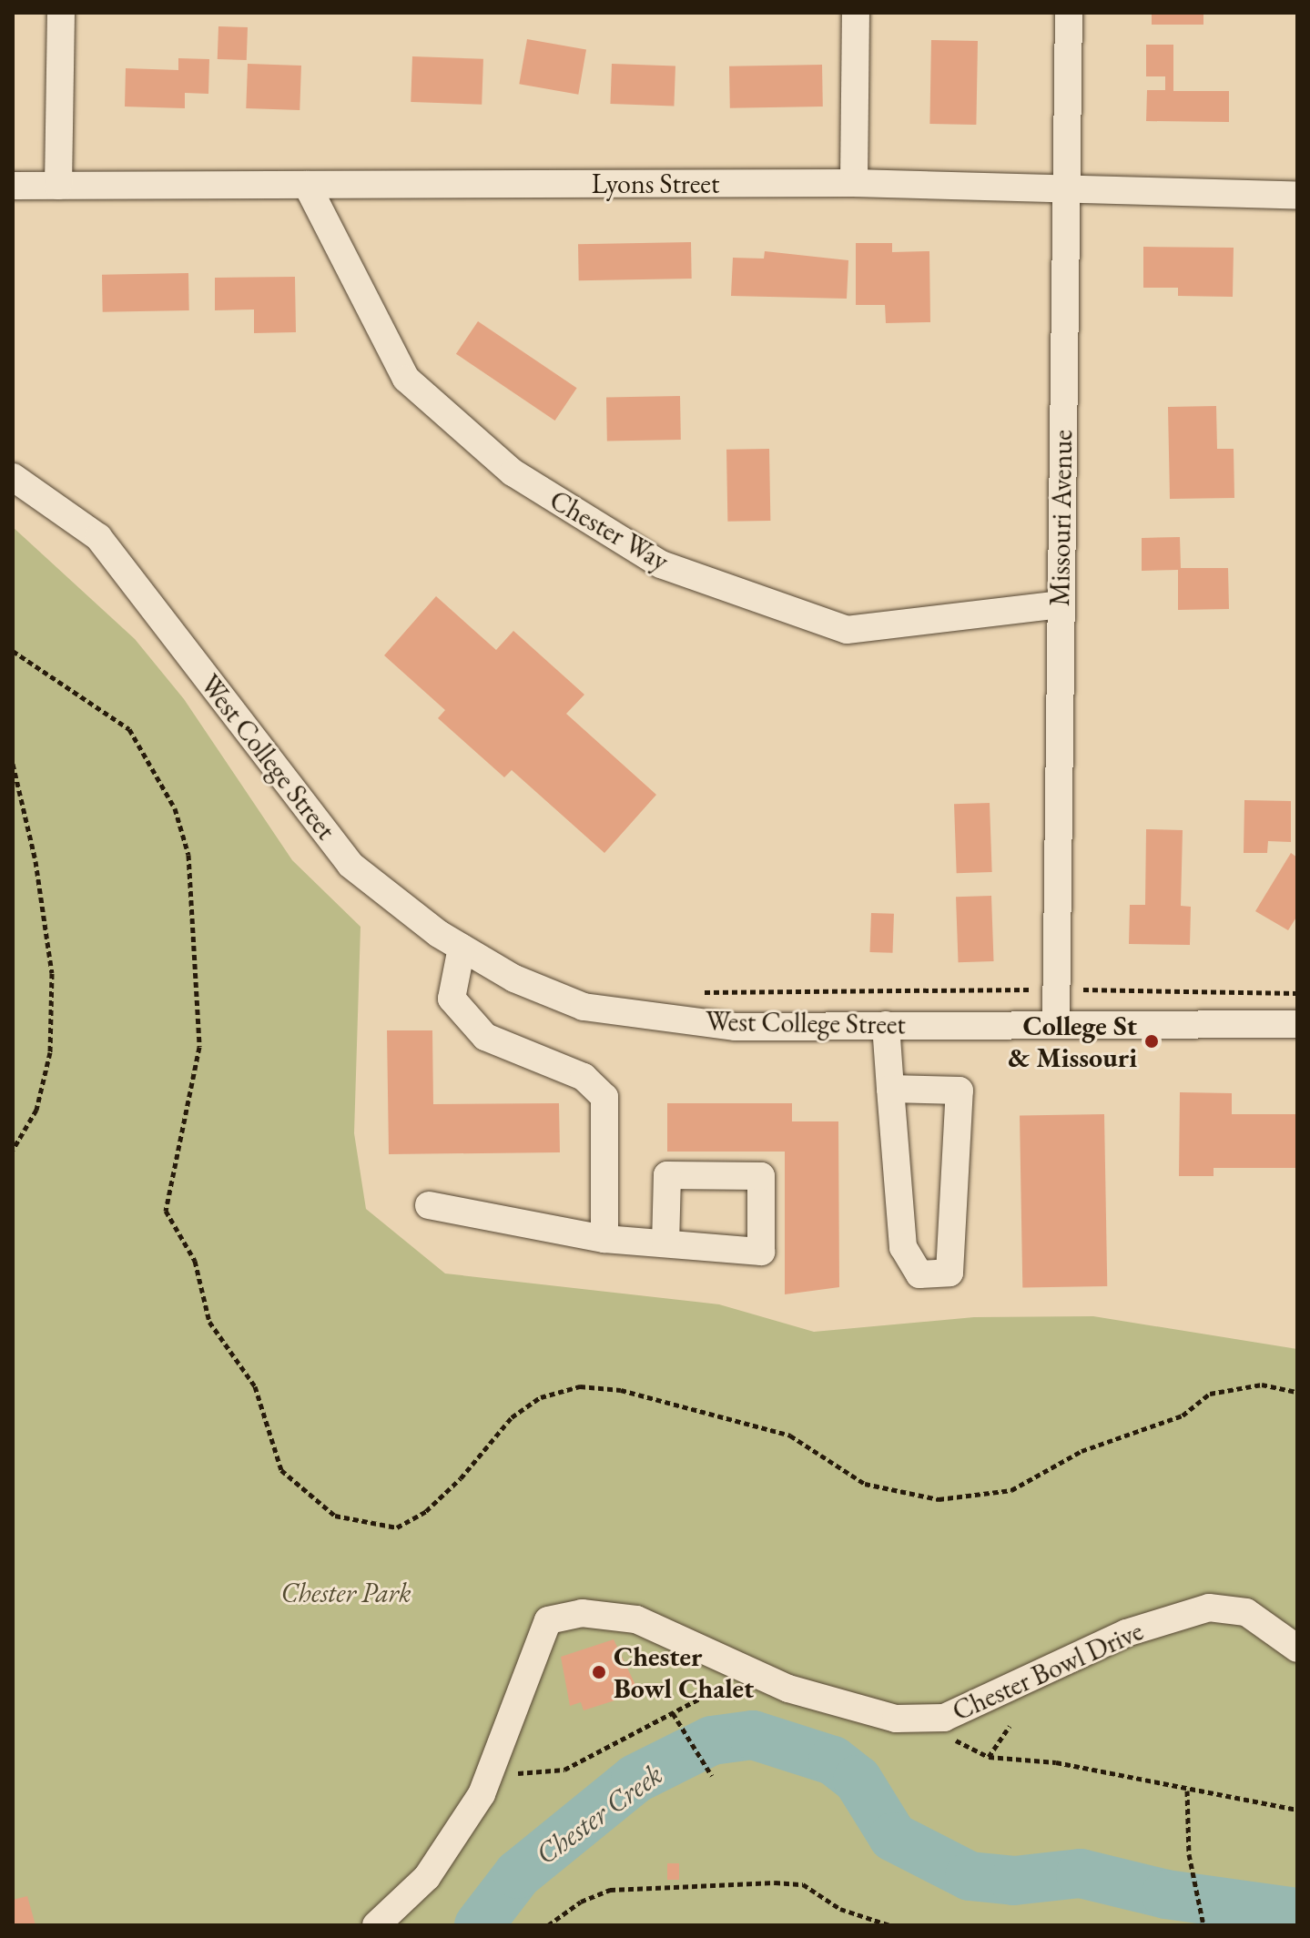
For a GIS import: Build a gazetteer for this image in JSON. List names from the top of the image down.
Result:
{
  "streets": {
    "street": [
      "Lyons Street",
      "Missouri Avenue",
      "Chester Way",
      "West College Street",
      "Chester Bowl Drive"
    ]
  },
  "crossings": [
    ["Lyons Street", "Missouri Avenue"],
    ["Lyons Street", "Chester Way"],
    ["Missouri Avenue", "Chester Way"],
    ["Missouri Avenue", "West College Street"]
  ],
  "water": ["Chester Creek"],
  "parks": ["Chester Park"],
  "places": ["College St & Missouri", "Chester Bowl Chalet"]
}
